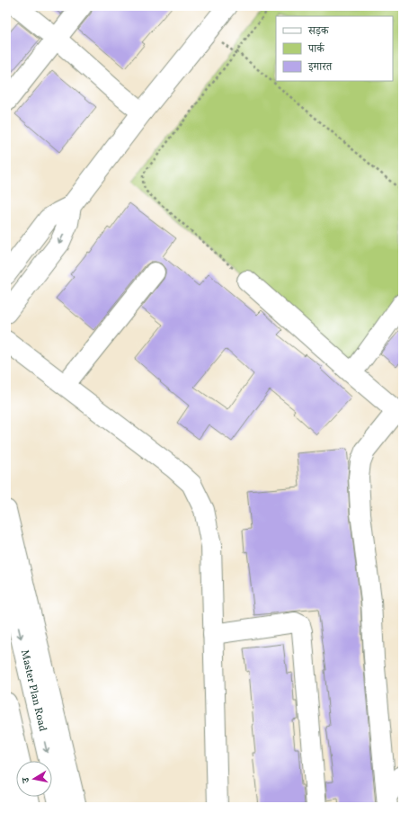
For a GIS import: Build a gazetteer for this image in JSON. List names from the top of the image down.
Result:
{
  "streets": {
    "street": ["Master Plan Road"]
  },
  "legend": ["सड़क", "पार्क", "इमारत"],
  "north": "left"
}
